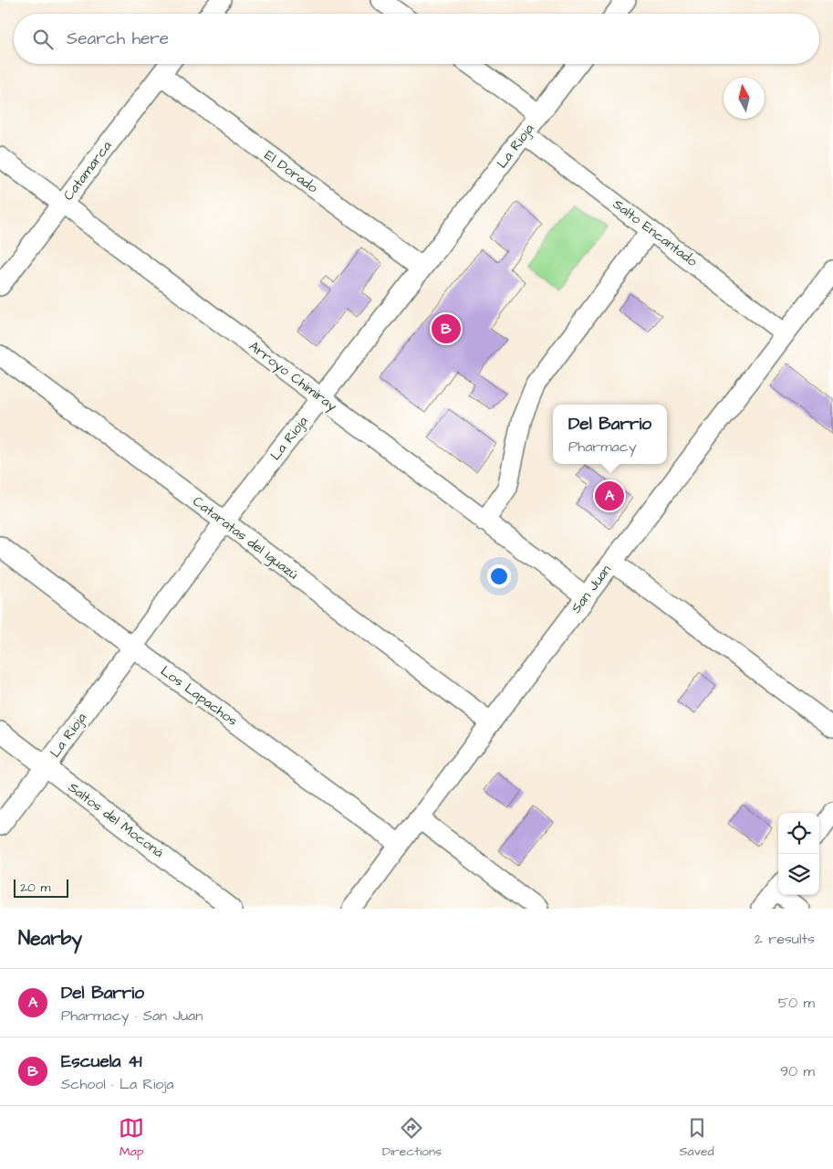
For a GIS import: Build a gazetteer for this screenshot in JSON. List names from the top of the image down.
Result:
{
  "streets": {
    "street": [
      "La Rioja",
      "Catamarca",
      "El Dorado",
      "Salto Encantado",
      "Arroyo Chimiray",
      "Cataratas del Iguazú",
      "San Juan",
      "Los Lapachos",
      "Saltos del Moconá"
    ]
  },
  "crossings": [
    ["La Rioja", "El Dorado"],
    ["La Rioja", "Salto Encantado"],
    ["La Rioja", "Arroyo Chimiray"],
    ["La Rioja", "Cataratas del Iguazú"],
    ["La Rioja", "Los Lapachos"],
    ["La Rioja", "Saltos del Moconá"],
    ["Catamarca", "El Dorado"],
    ["Catamarca", "Arroyo Chimiray"],
    ["Salto Encantado", "San Juan"],
    ["Arroyo Chimiray", "San Juan"],
    ["Cataratas del Iguazú", "San Juan"],
    ["San Juan", "Los Lapachos"]
  ],
  "scale_bar": "20 m",
  "north": "top",
  "page": {
    "search": "Search here",
    "pins": ["B", "A"],
    "popup": ["Del Barrio", "Pharmacy"],
    "scale": "20 m",
    "heading": ["Nearby", "2 results"],
    "list": [
      {
        "mark": "A",
        "name": "Del Barrio",
        "note": "Pharmacy · San Juan",
        "value": "50 m"
      },
      {
        "mark": "B",
        "name": "Escuela 41",
        "note": "School · La Rioja",
        "value": "90 m"
      }
    ],
    "nav": ["Map", "Directions", "Saved"]
  }
}
